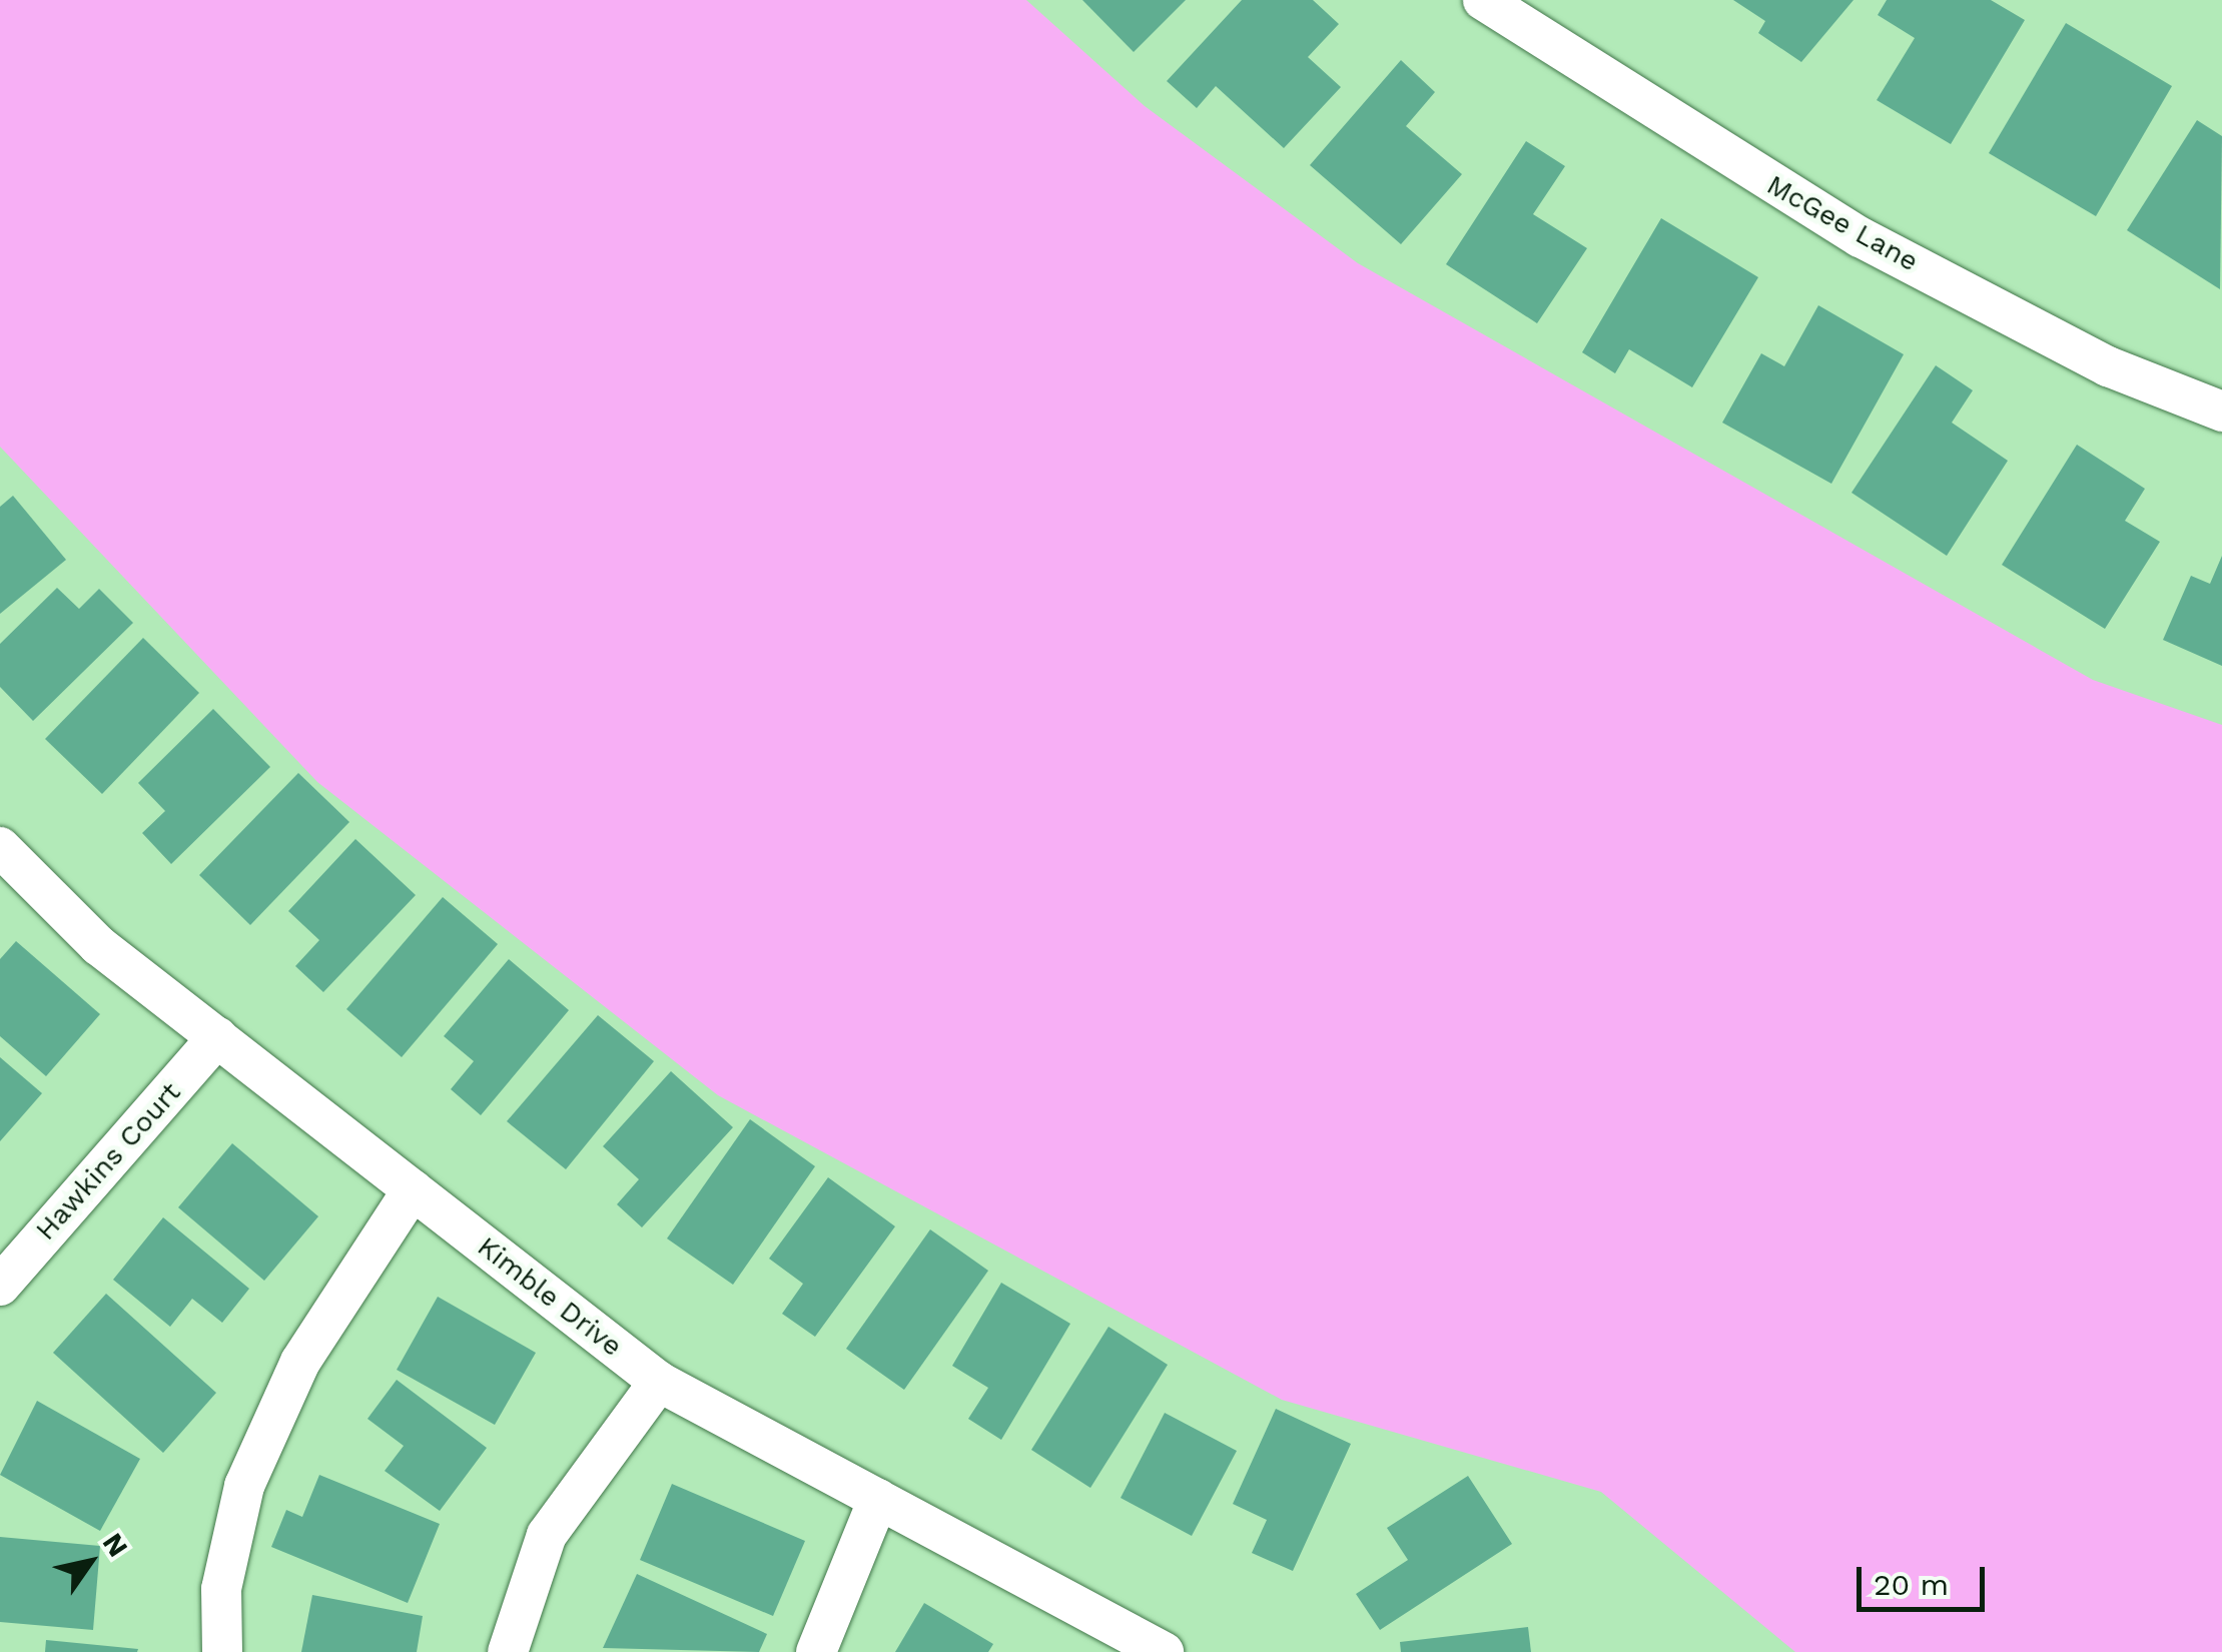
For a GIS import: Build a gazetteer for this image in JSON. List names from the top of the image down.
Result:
{
  "streets": {
    "street": ["McGee Lane", "Hawkins Court", "Kimble Drive"]
  },
  "crossings": [
    ["Hawkins Court", "Kimble Drive"]
  ],
  "scale_bar": "20 m",
  "north": "top right"
}
